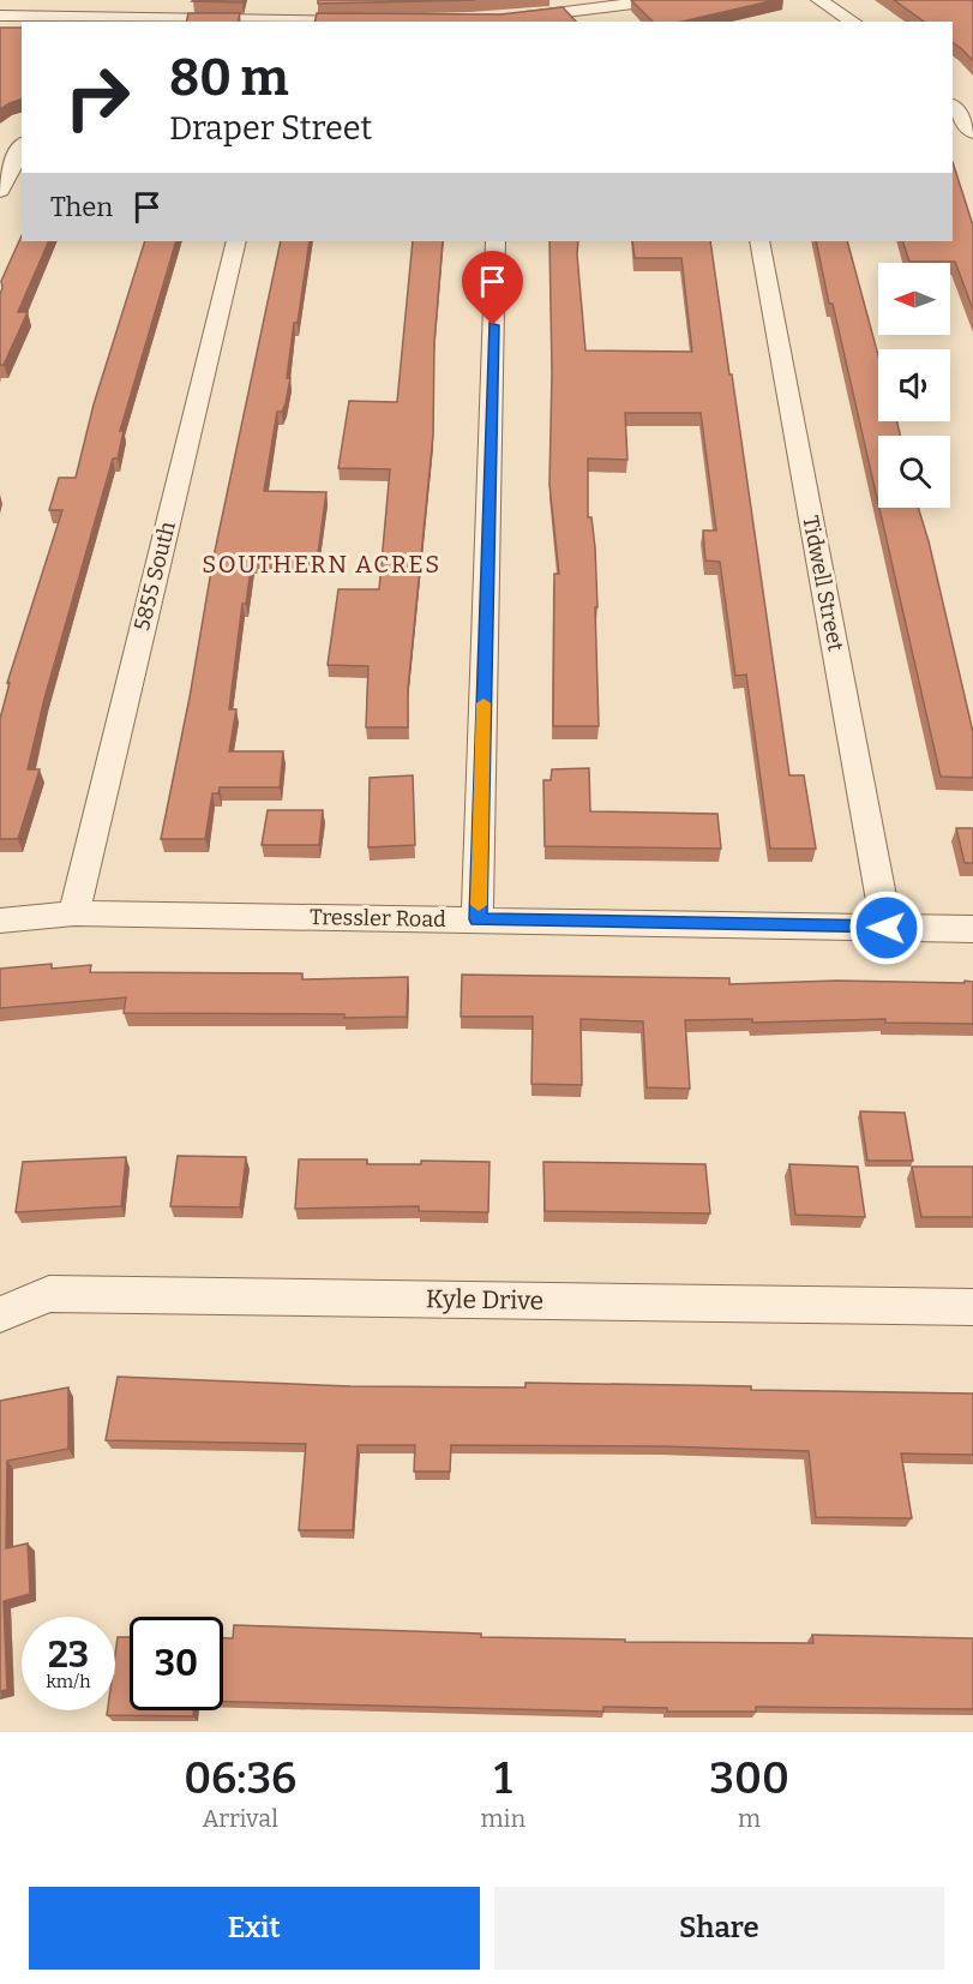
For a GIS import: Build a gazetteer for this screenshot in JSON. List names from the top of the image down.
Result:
{
  "streets": {
    "street": [
      "5855 South",
      "Tidwell Street",
      "Tressler Road",
      "Kyle Drive"
    ]
  },
  "crossings": [
    ["5855 South", "Tressler Road"],
    ["Tidwell Street", "Tressler Road"]
  ],
  "districts": ["SOUTHERN ACRES"],
  "north": "left",
  "page": {
    "turn": ["80 m", "Draper Street"],
    "then": "Then",
    "speed": "23 km/h",
    "limit": "30",
    "eta": [
      "06:36",
      "Arrival",
      "1",
      "min",
      "300",
      "m"
    ],
    "buttons": ["Exit", "Share"]
  }
}
